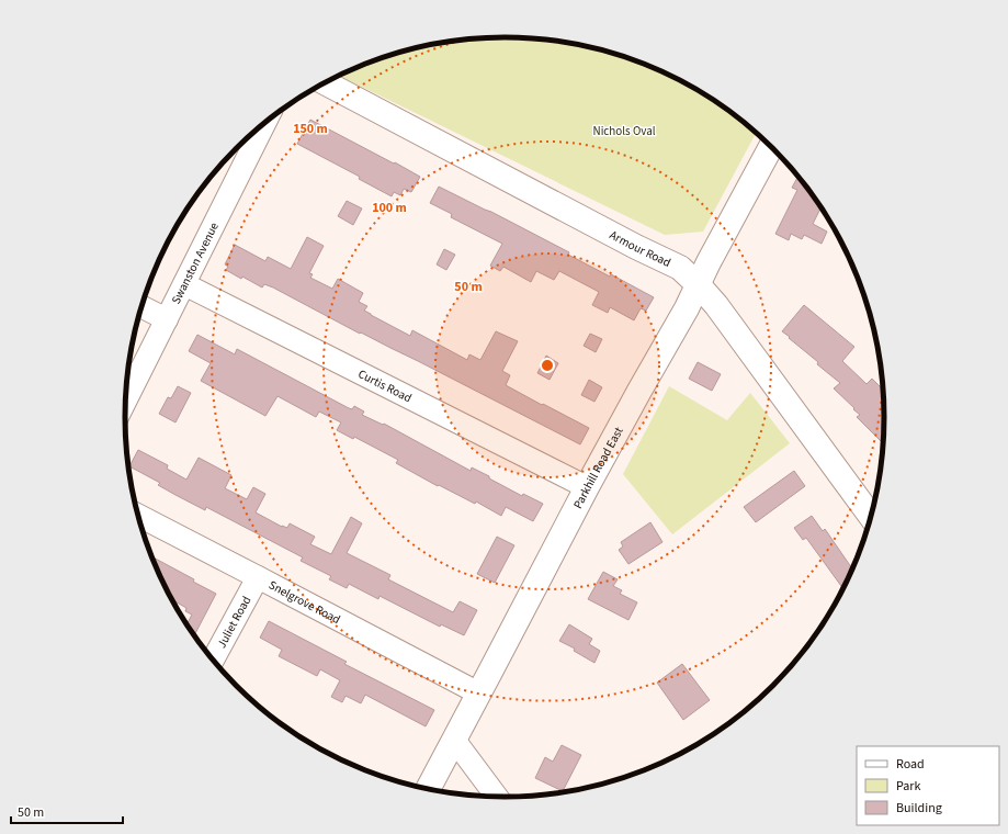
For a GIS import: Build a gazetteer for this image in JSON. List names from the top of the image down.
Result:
{
  "streets": {
    "main road": ["Armour Road", "Parkhill Road East"],
    "street": [
      "Swanston Avenue",
      "Curtis Road",
      "Snelgrove Road",
      "Juliet Road"
    ]
  },
  "crossings": [
    ["Armour Road", "Parkhill Road East"],
    ["Swanston Avenue", "Curtis Road"],
    ["Curtis Road", "Parkhill Road East"],
    ["Parkhill Road East", "Snelgrove Road"],
    ["Snelgrove Road", "Juliet Road"]
  ],
  "parks": ["Nichols Oval"],
  "legend": ["Road", "Park", "Building"],
  "scale_bar": "50 m",
  "rings": ["150 m", "100 m", "50 m"]
}
